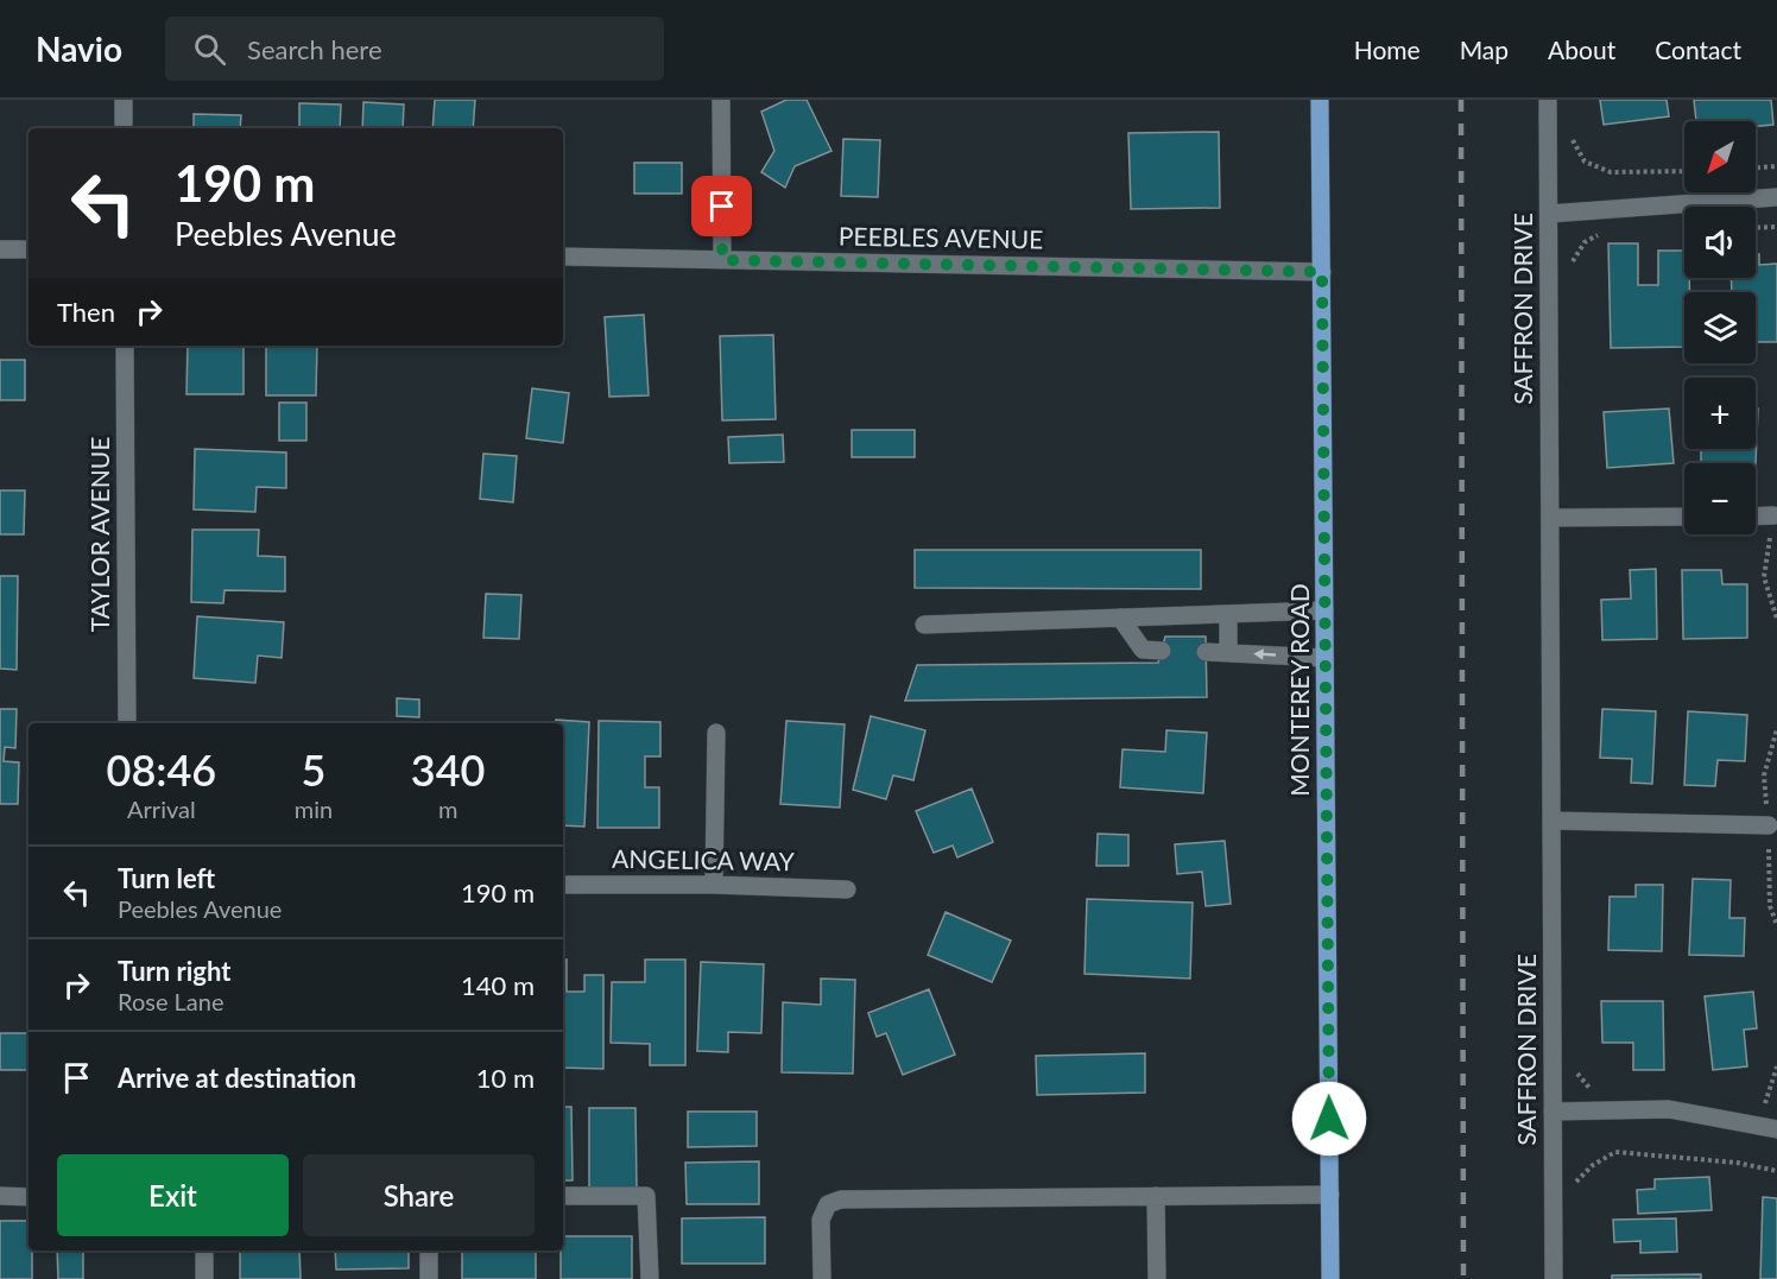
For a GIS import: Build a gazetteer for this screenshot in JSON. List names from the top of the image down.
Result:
{
  "streets": {
    "main road": ["MONTEREY ROAD"],
    "street": [
      "PEEBLES AVENUE",
      "SAFFRON DRIVE",
      "TAYLOR AVENUE",
      "ANGELICA WAY"
    ]
  },
  "crossings": [
    ["PEEBLES AVENUE", "MONTEREY ROAD"]
  ],
  "north": "bottom left",
  "page": {
    "header": "Navio",
    "search": "Search here",
    "nav": [
      "Home",
      "Map",
      "About",
      "Contact"
    ],
    "map_buttons": ["+", "−"],
    "turn": ["190 m", "Peebles Avenue"],
    "then": "Then",
    "eta": [
      "08:46",
      "Arrival",
      "5",
      "min",
      "340",
      "m"
    ],
    "list": [
      {
        "name": "Turn left",
        "note": "Peebles Avenue",
        "value": "190 m"
      },
      {
        "name": "Turn right",
        "note": "Rose Lane",
        "value": "140 m"
      },
      {
        "name": "Arrive at destination",
        "value": "10 m"
      }
    ],
    "buttons": ["Exit", "Share"]
  }
}
